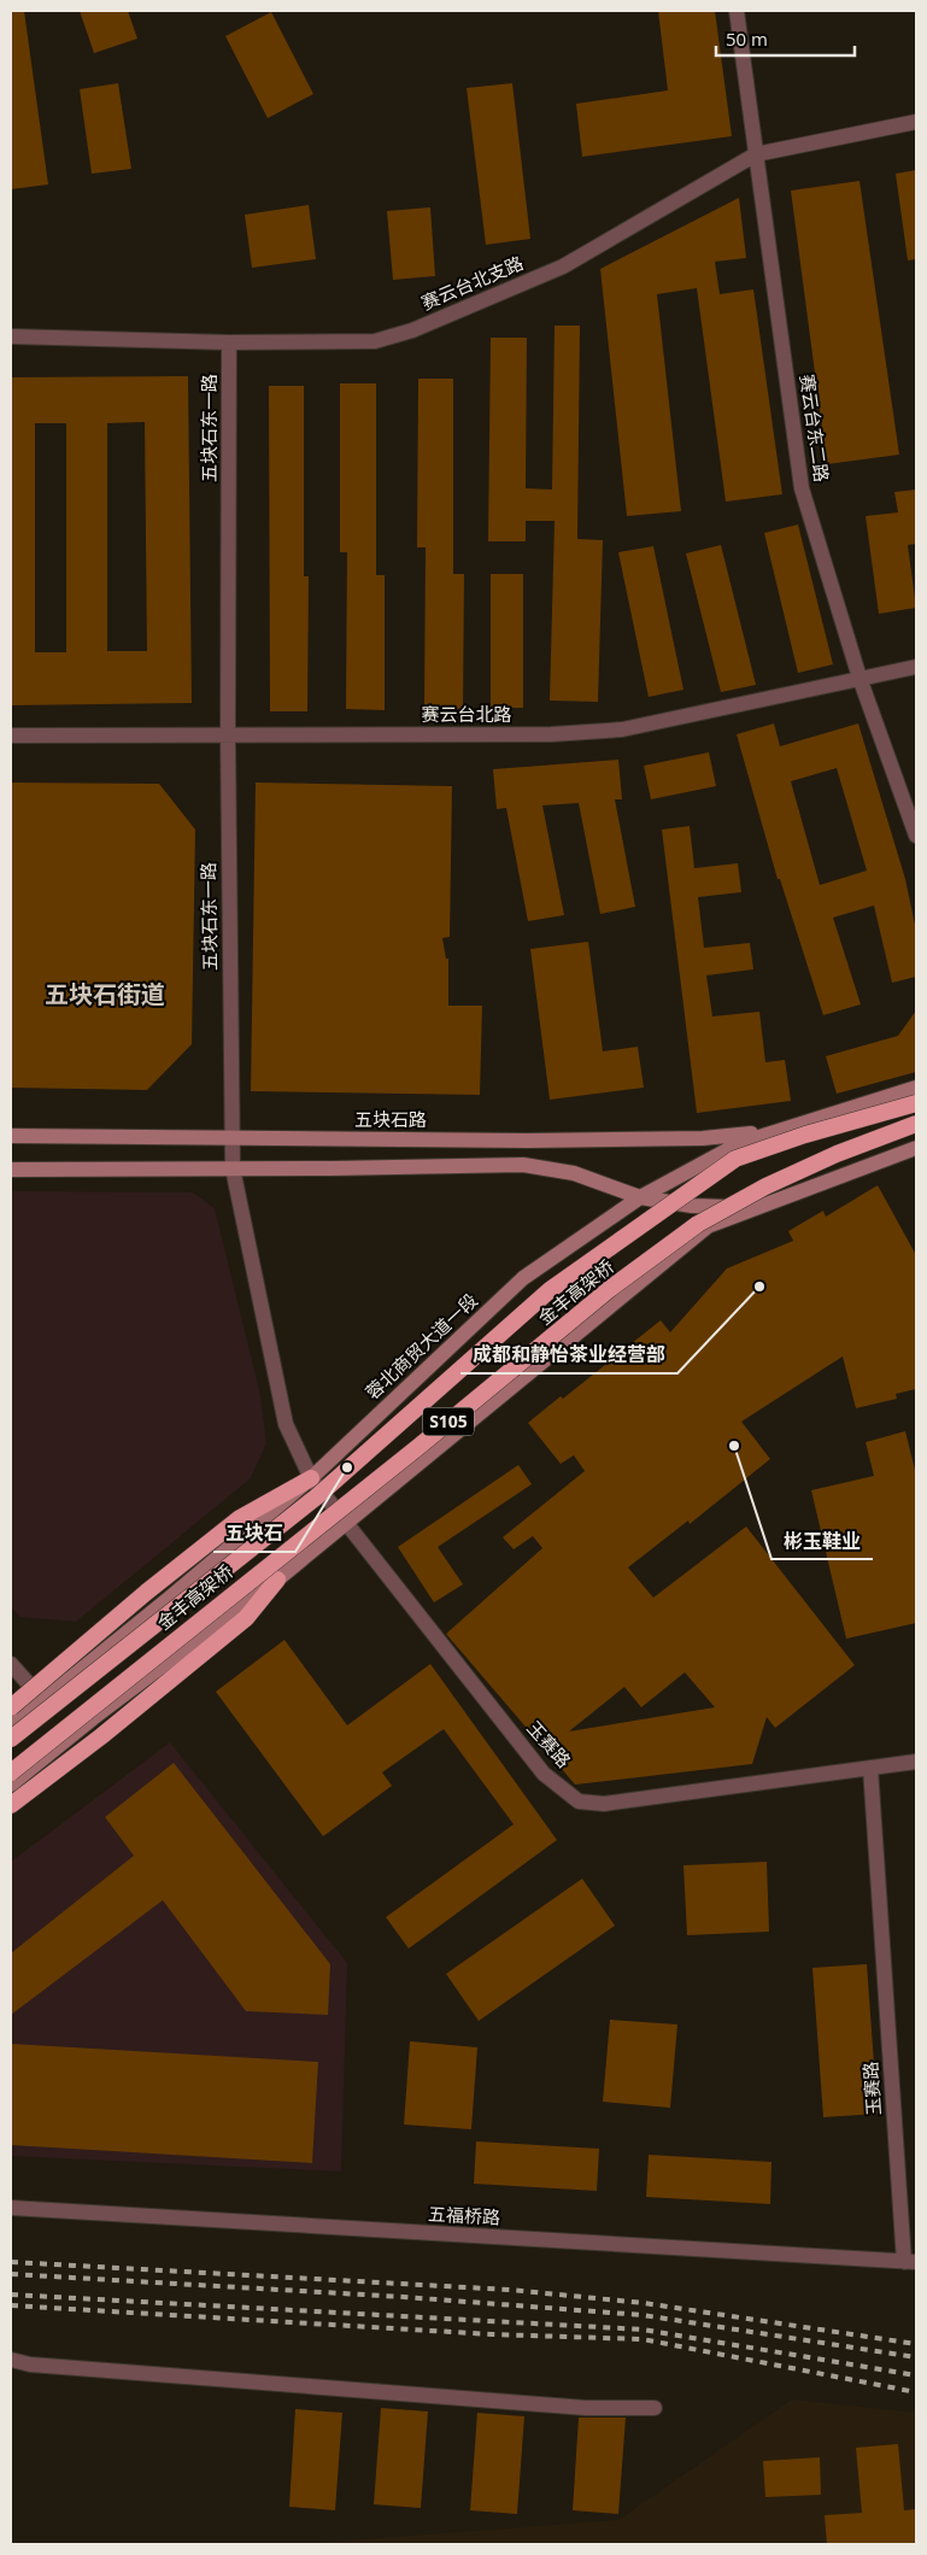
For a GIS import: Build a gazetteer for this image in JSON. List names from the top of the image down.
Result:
{
  "streets": {
    "highway": ["金丰高架桥", "S105"],
    "main road": ["五块石路", "蓉北商贸大道一段"],
    "street": [
      "赛云台北支路",
      "五块石东一路",
      "赛云台东二路",
      "赛云台北路",
      "玉赛路",
      "五福桥路"
    ]
  },
  "crossings": [
    ["赛云台北支路", "五块石东一路"],
    ["赛云台北支路", "赛云台东二路"],
    ["五块石东一路", "赛云台北路"],
    ["五块石东一路", "五块石路"],
    ["五块石东一路", "蓉北商贸大道一段"],
    ["五块石东一路", "玉赛路"],
    ["赛云台东二路", "赛云台北路"],
    ["五块石路", "蓉北商贸大道一段"],
    ["蓉北商贸大道一段", "玉赛路"],
    ["玉赛路", "五福桥路"]
  ],
  "districts": ["五块石街道"],
  "places": ["成都和静怡茶业经营部", "彬玉鞋业", "五块石"],
  "scale_bar": "50 m"
}
